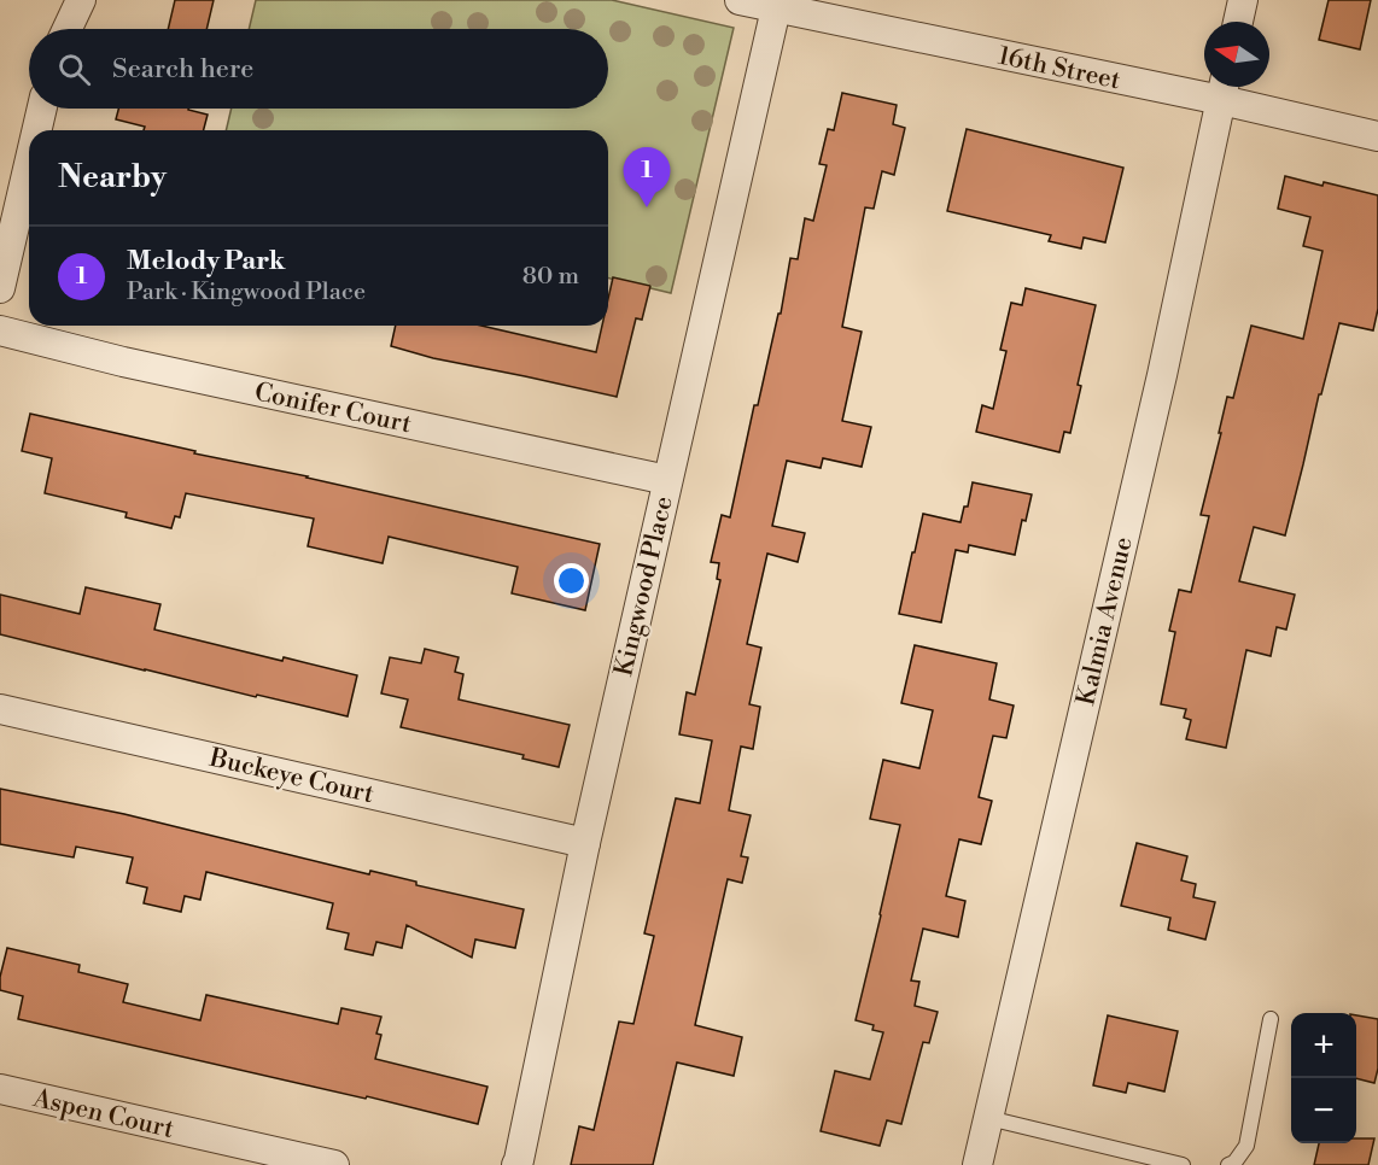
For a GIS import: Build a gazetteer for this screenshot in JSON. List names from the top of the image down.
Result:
{
  "streets": {
    "street": [
      "16th Street",
      "Conifer Court",
      "Kingwood Place",
      "Kalmia Avenue",
      "Buckeye Court",
      "Aspen Court"
    ]
  },
  "crossings": [
    ["16th Street", "Kingwood Place"],
    ["16th Street", "Kalmia Avenue"],
    ["Conifer Court", "Kingwood Place"],
    ["Kingwood Place", "Buckeye Court"]
  ],
  "north": "left",
  "page": {
    "search": "Search here",
    "heading": "Nearby",
    "pins": "1",
    "list": [
      {
        "mark": "1",
        "name": "Melody Park",
        "note": "Park · Kingwood Place",
        "value": "80 m"
      }
    ],
    "map_buttons": ["+", "−"]
  }
}
